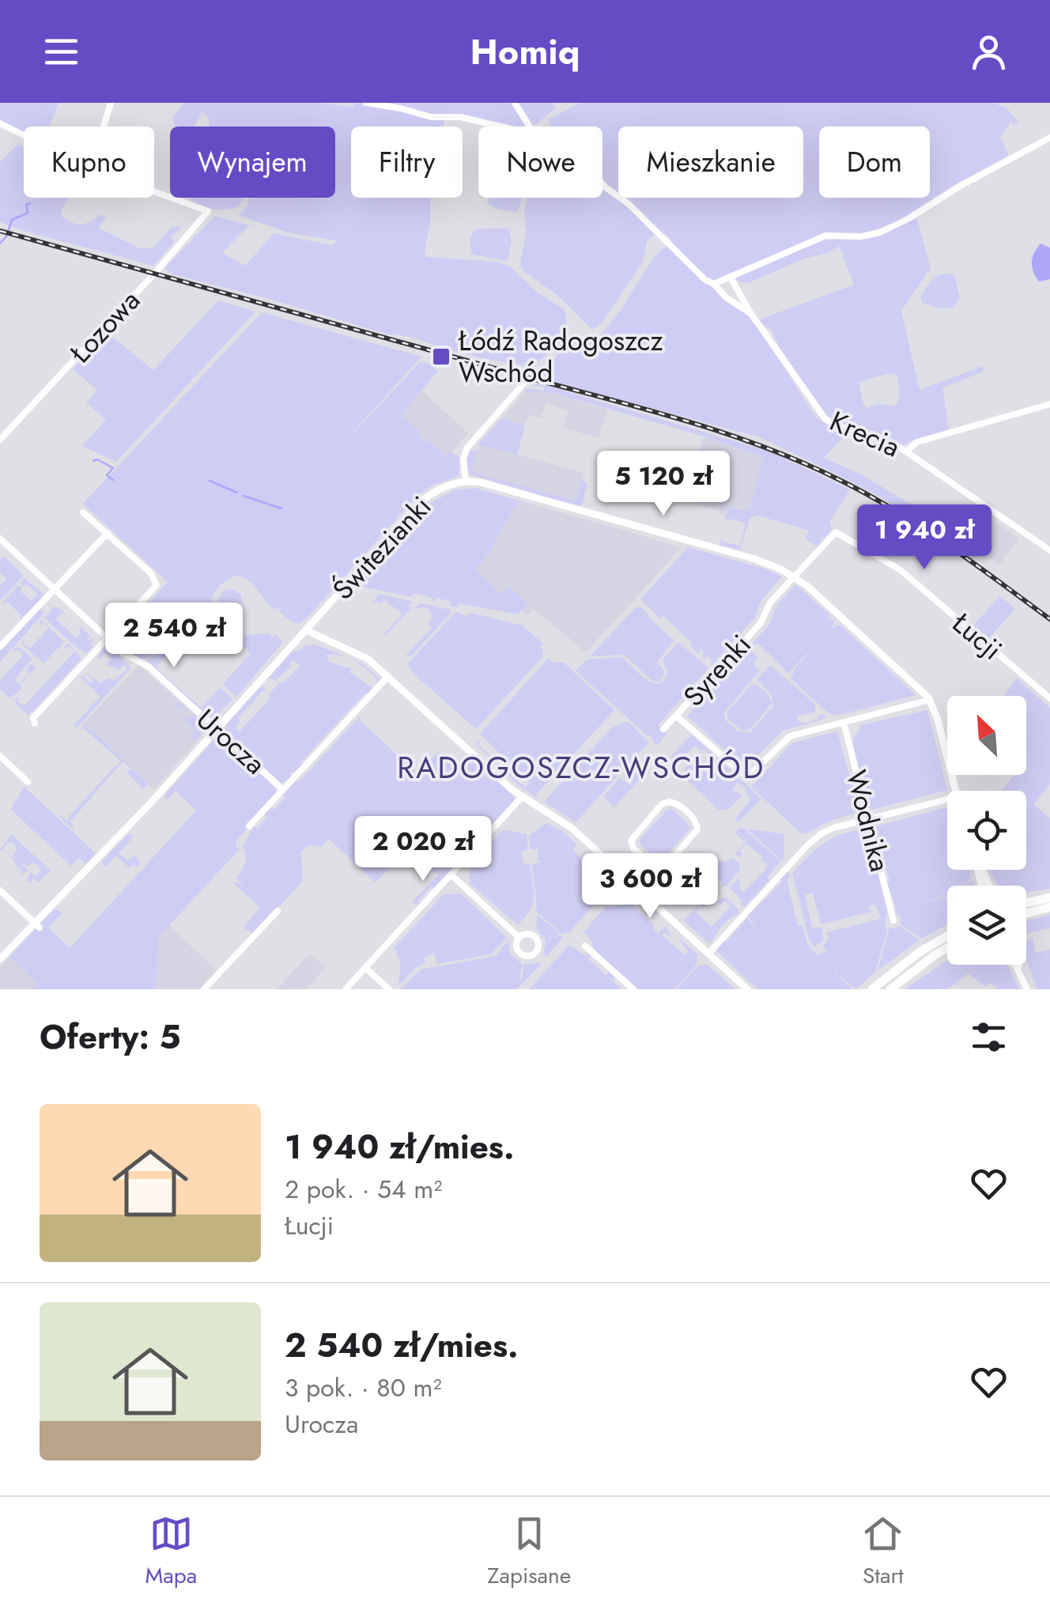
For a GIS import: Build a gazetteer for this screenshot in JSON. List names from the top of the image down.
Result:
{
  "streets": {
    "street": [
      "Łozowa",
      "Krecia",
      "Świtezianki",
      "Łucji",
      "Syrenki",
      "Urocza",
      "Wodnika"
    ]
  },
  "crossings": [
    ["Świtezianki", "Łucji"],
    ["Świtezianki", "Syrenki"],
    ["Świtezianki", "Urocza"],
    ["Łucji", "Syrenki"],
    ["Syrenki", "Wodnika"]
  ],
  "districts": ["RADOGOSZCZ-WSCHÓD"],
  "places": {
    "transit": ["Łódź Radogoszcz Wschód"]
  },
  "north": "top left",
  "page": {
    "header": "Homiq",
    "chip": [
      "Kupno",
      "Wynajem",
      "Filtry",
      "Nowe",
      "Mieszkanie",
      "Dom"
    ],
    "price": [
      "5 120 zł",
      "1 940 zł",
      "2 540 zł",
      "2 020 zł",
      "3 600 zł"
    ],
    "heading": "Oferty: 5",
    "list": [
      {
        "name": "1 940 zł/mies.",
        "note": "2 pok. · 54 m² · Łucji"
      },
      {
        "name": "2 540 zł/mies.",
        "note": "3 pok. · 80 m² · Urocza"
      }
    ],
    "tabs": ["Mapa", "Zapisane", "Start"]
  }
}
